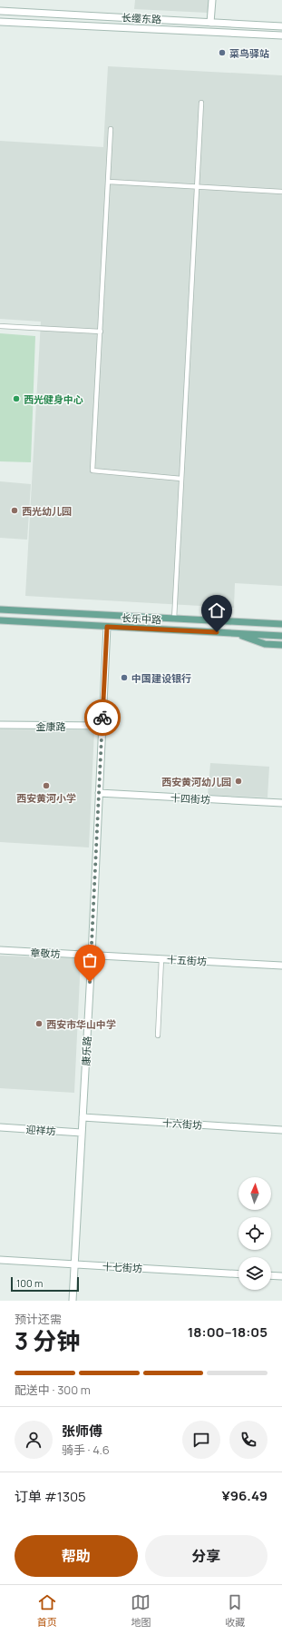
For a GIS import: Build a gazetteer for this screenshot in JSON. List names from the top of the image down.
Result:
{
  "streets": {
    "main road": ["长乐中路"],
    "street": [
      "长缨东路",
      "金康路",
      "十四街坊",
      "章敬坊",
      "十五街坊",
      "康乐路",
      "十六街坊",
      "迎祥坊",
      "十七街坊"
    ]
  },
  "crossings": [
    ["长乐中路", "康乐路"],
    ["金康路", "康乐路"],
    ["十四街坊", "康乐路"],
    ["章敬坊", "十五街坊"],
    ["章敬坊", "康乐路"],
    ["十五街坊", "康乐路"],
    ["康乐路", "十六街坊"],
    ["康乐路", "迎祥坊"],
    ["康乐路", "十七街坊"]
  ],
  "places": [
    "菜鸟驿站",
    "西光健身中心",
    "西光幼儿园",
    "中国建设银行",
    "西安黄河幼儿园",
    "西安黄河小学",
    "西安市华山中学"
  ],
  "scale_bar": "100 m",
  "north": "top",
  "page": {
    "scale": "100 m",
    "heading": ["3 分钟", "预计还需", "18:00–18:05"],
    "panel": [
      "张师傅",
      "骑手 · 4.6",
      "订单 #1305",
      "¥96.49"
    ],
    "bar": "配送中 · 300 m",
    "buttons": ["帮助", "分享"],
    "tabs": ["首页", "地图", "收藏"]
  }
}
